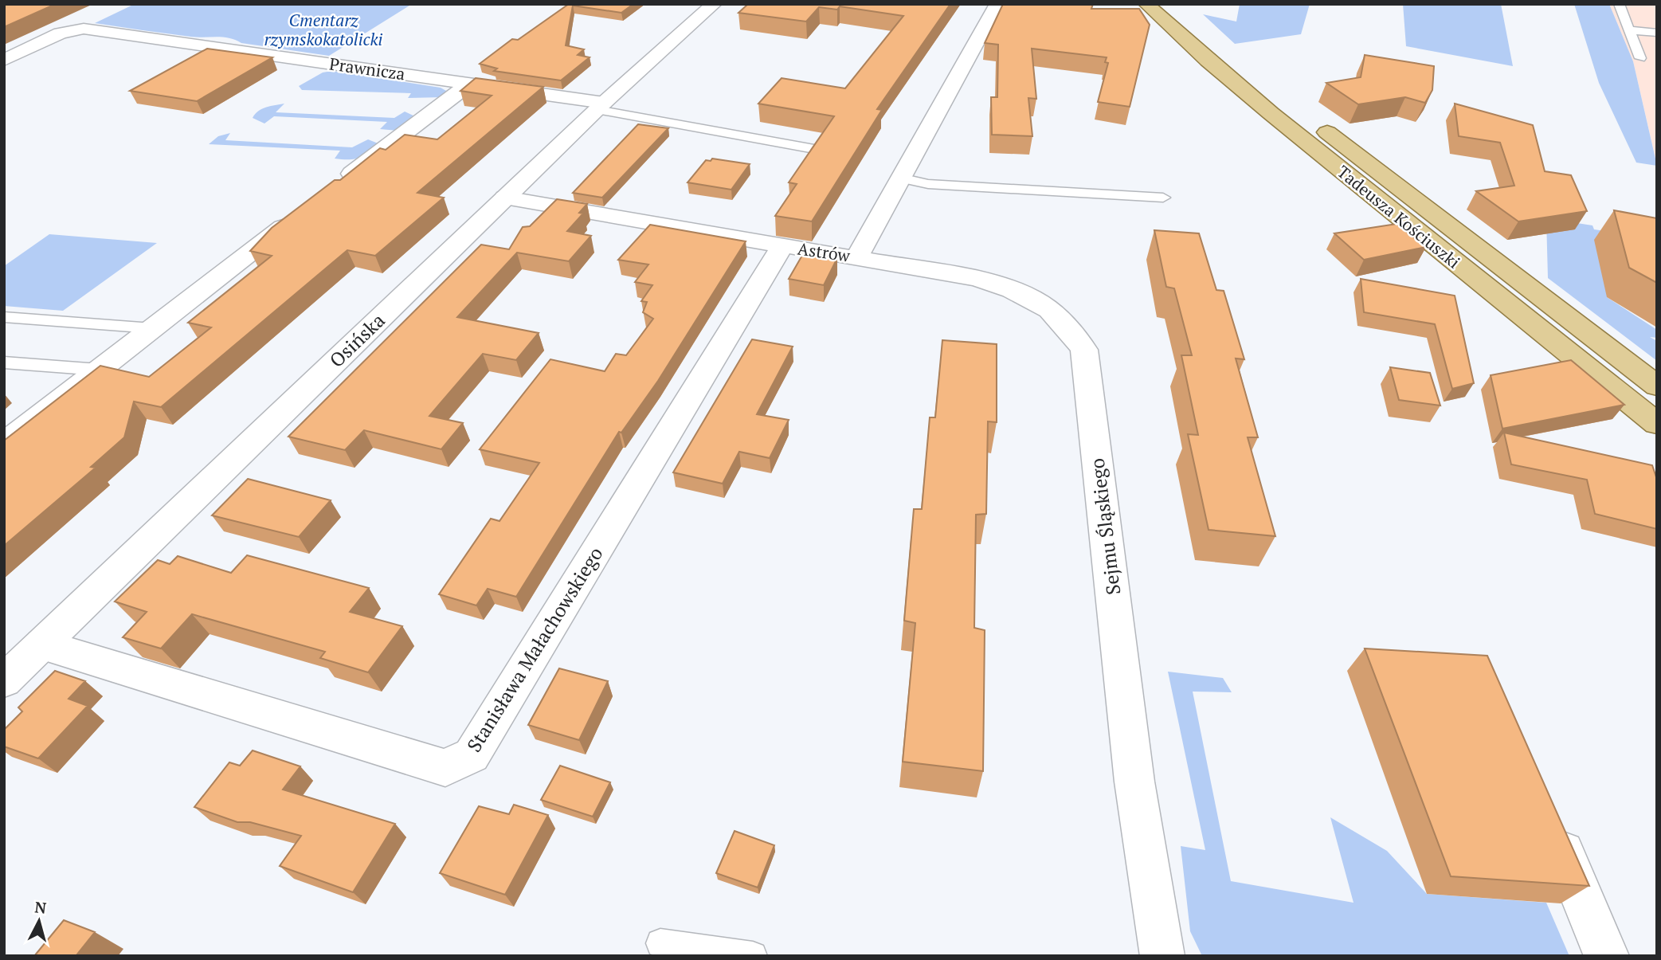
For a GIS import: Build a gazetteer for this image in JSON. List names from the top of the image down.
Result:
{
  "streets": {
    "main road": ["Tadeusza Kościuszki"],
    "street": [
      "Prawnicza",
      "Astrów",
      "Osińska",
      "Sejmu Śląskiego",
      "Stanisława Małachowskiego"
    ]
  },
  "crossings": [
    ["Prawnicza", "Osińska"],
    ["Astrów", "Osińska"],
    ["Astrów", "Sejmu Śląskiego"],
    ["Astrów", "Stanisława Małachowskiego"],
    ["Osińska", "Stanisława Małachowskiego"]
  ],
  "parks": ["Cmentarz rzymskokatolicki"],
  "north": "top"
}
